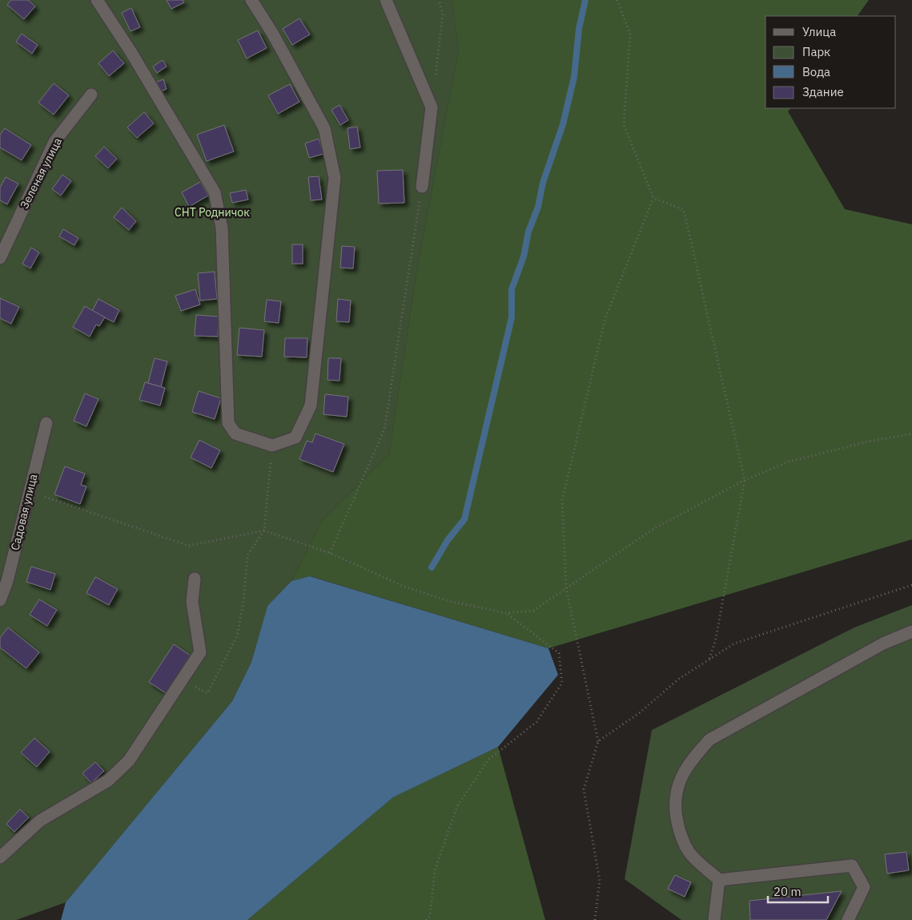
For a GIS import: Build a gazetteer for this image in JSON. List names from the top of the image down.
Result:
{
  "streets": {
    "street": ["Зеленая улица", "Садовая улица"]
  },
  "parks": ["СНТ Родничок"],
  "legend": [
    "Улица",
    "Парк",
    "Вода",
    "Здание"
  ],
  "scale_bar": "20 m"
}
